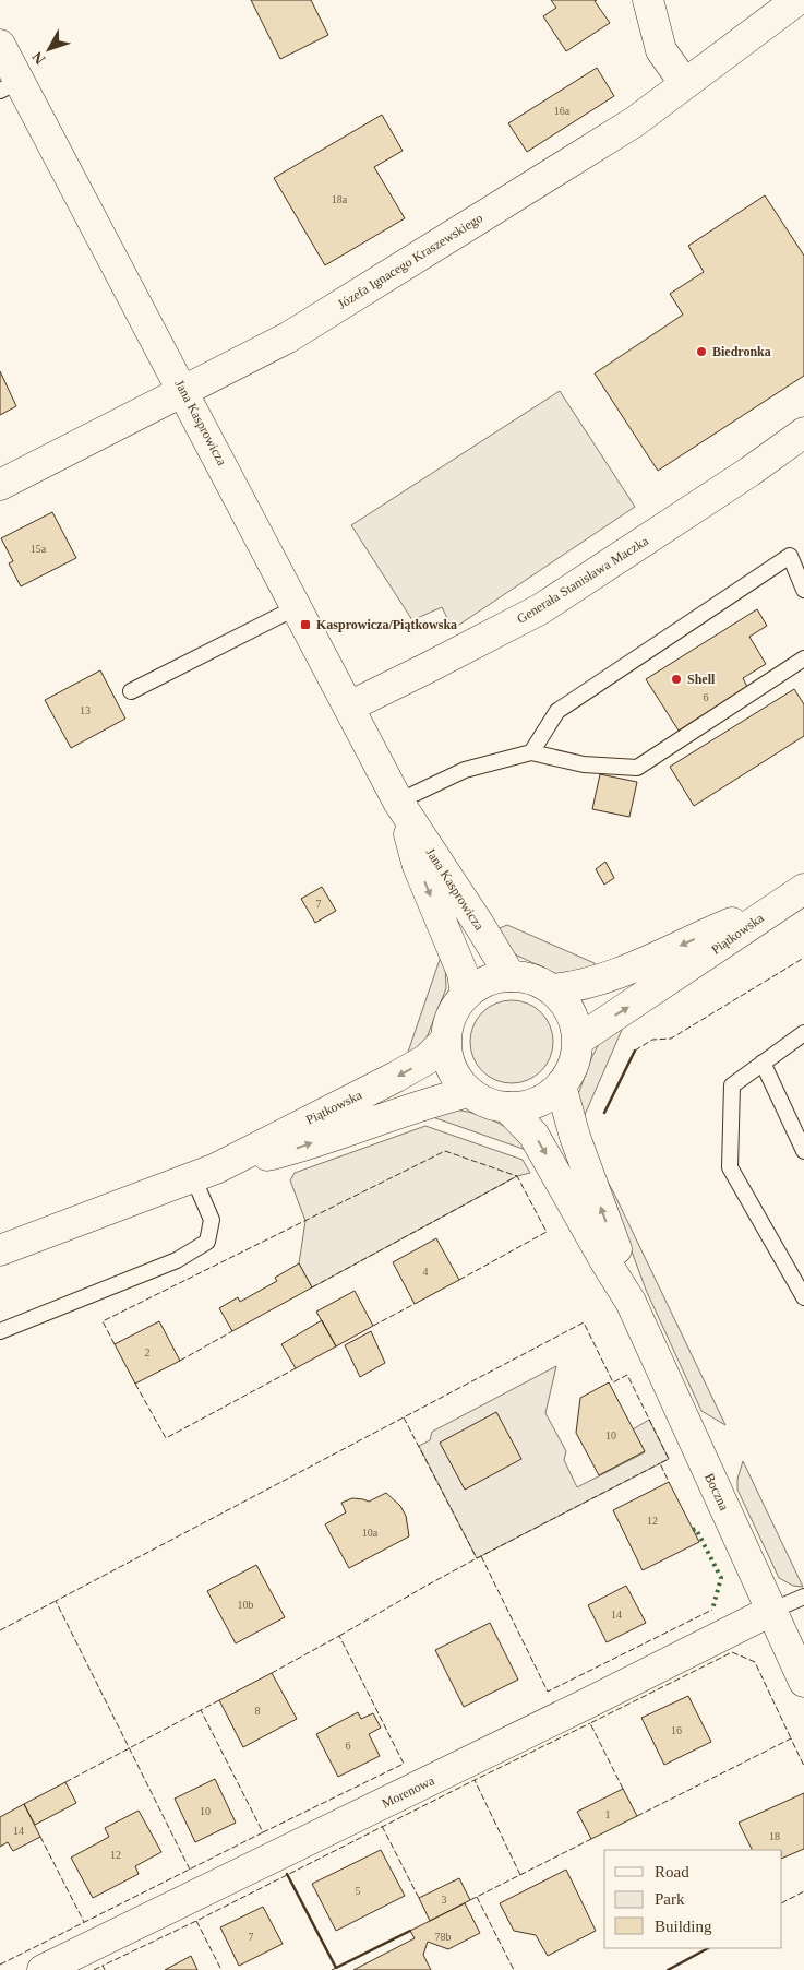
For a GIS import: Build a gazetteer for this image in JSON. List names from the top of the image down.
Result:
{
  "streets": {
    "street": [
      "Józefa Ignacego Kraszewskiego",
      "Jana Kasprowicza",
      "Generała Stanisława Maczka",
      "Piątkowska",
      "Boczna",
      "Morenowa"
    ]
  },
  "crossings": [
    ["Józefa Ignacego Kraszewskiego", "Jana Kasprowicza"],
    ["Jana Kasprowicza", "Generała Stanisława Maczka"],
    ["Jana Kasprowicza", "Piątkowska"],
    ["Jana Kasprowicza", "Boczna"],
    ["Piątkowska", "Boczna"],
    ["Boczna", "Morenowa"]
  ],
  "places": {
    "other": ["Biedronka", "Shell"],
    "transit": ["Kasprowicza/Piątkowska"]
  },
  "house_numbers": [
    "16a",
    "18a",
    "15a",
    "6",
    "13",
    "7",
    "4",
    "2",
    "10",
    "12",
    "10a",
    "10b",
    "14",
    "8",
    "16",
    "6",
    "10",
    "1",
    "14",
    "18",
    "12",
    "5",
    "3",
    "7",
    "78b"
  ],
  "legend": ["Road", "Park", "Building"],
  "north": "bottom left"
}
